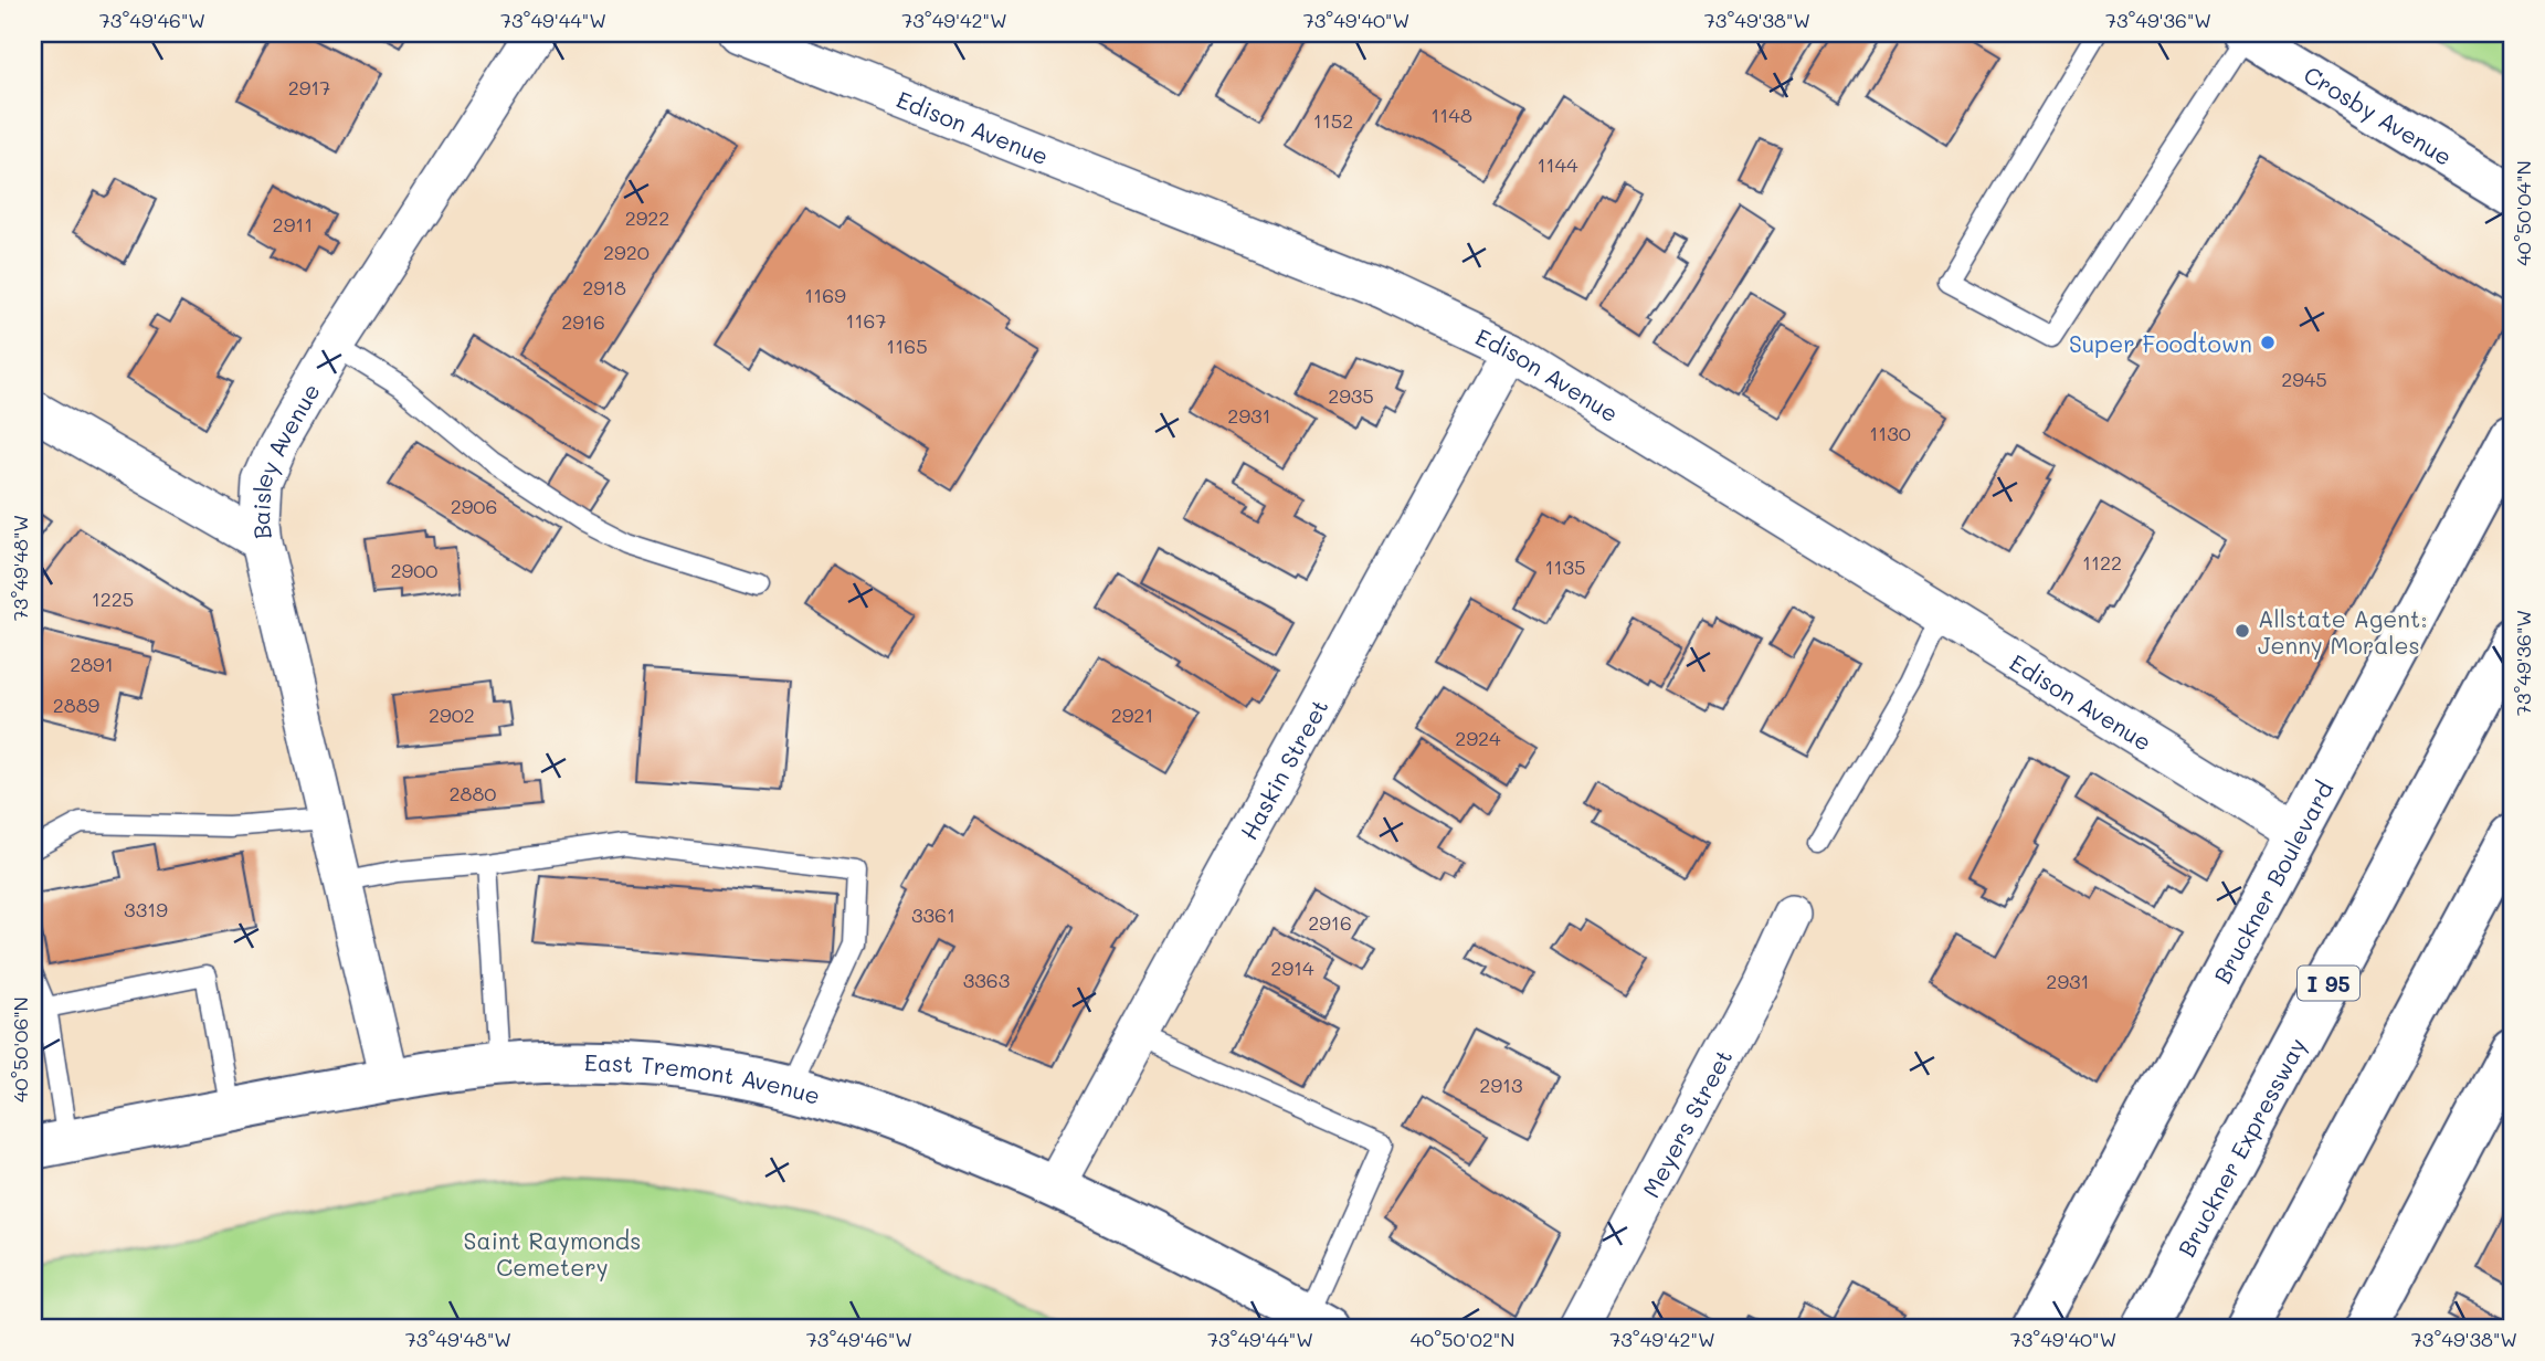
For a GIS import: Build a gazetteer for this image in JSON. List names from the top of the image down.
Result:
{
  "streets": {
    "main road": [
      "Crosby Avenue",
      "Bruckner Boulevard",
      "I 95",
      "East Tremont Avenue",
      "Bruckner Expressway"
    ],
    "street": [
      "Edison Avenue",
      "Baisley Avenue",
      "Haskin Street",
      "Meyers Street"
    ]
  },
  "crossings": [
    ["Edison Avenue", "Haskin Street"],
    ["Edison Avenue", "Bruckner Boulevard"],
    ["Baisley Avenue", "East Tremont Avenue"],
    ["Haskin Street", "East Tremont Avenue"]
  ],
  "parks": ["Saint Raymonds Cemetery"],
  "places": ["Super Foodtown", "Allstate Agent: Jenny Morales"],
  "house_numbers": [
    "2917",
    "1148",
    "1152",
    "1144",
    "2922",
    "2911",
    "2920",
    "2918",
    "1169",
    "1167",
    "2916",
    "1165",
    "2945",
    "2935",
    "2931",
    "1130",
    "2906",
    "1122",
    "1135",
    "2900",
    "1225",
    "2891",
    "2889",
    "2902",
    "2921",
    "2924",
    "2880",
    "3319",
    "3361",
    "2916",
    "2914",
    "3363",
    "2931",
    "2913"
  ],
  "coordinates": [
    "73°49'46\"W",
    "73°49'44\"W",
    "73°49'42\"W",
    "73°49'40\"W",
    "73°49'38\"W",
    "73°49'36\"W",
    "40°50'04\"N",
    "73°49'48\"W",
    "40°50'06\"N",
    "40°50'02\"N"
  ]
}
